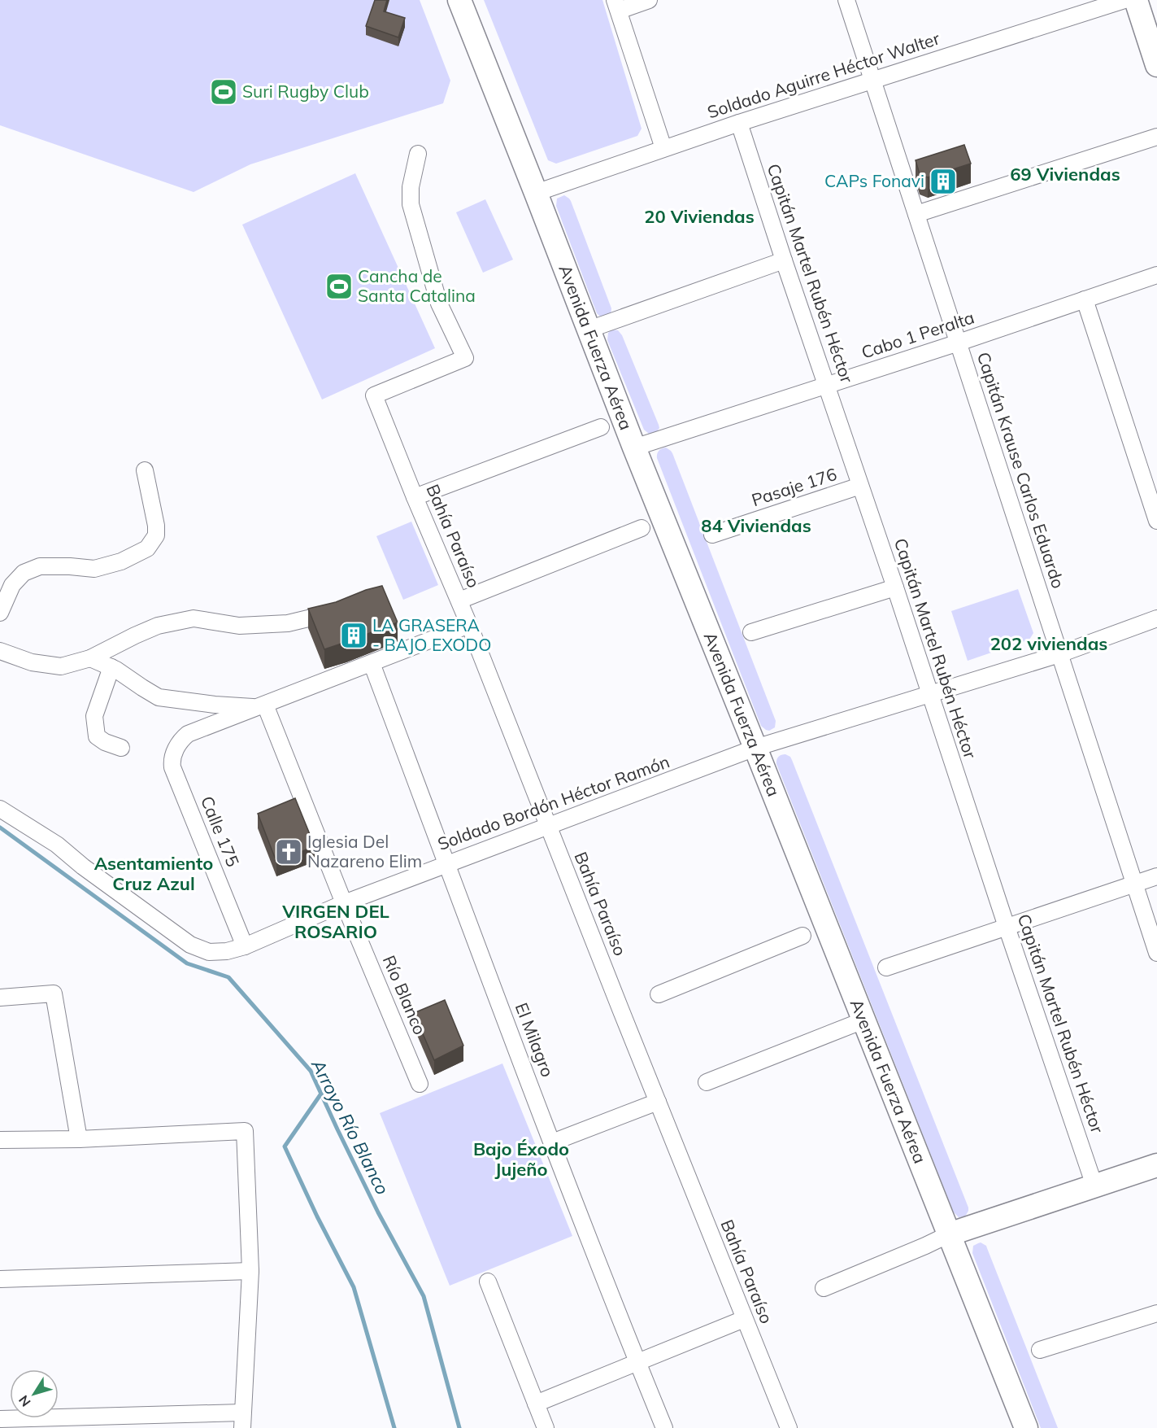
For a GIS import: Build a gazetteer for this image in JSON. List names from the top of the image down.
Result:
{
  "streets": {
    "main road": ["Avenida Fuerza Aérea"],
    "street": [
      "Soldado Aguirre Héctor Walter",
      "Capitán Martel Rubén Héctor",
      "Cabo 1 Peralta",
      "Capitán Krause Carlos Eduardo",
      "Pasaje 176",
      "Bahía Paraíso",
      "Soldado Bordón Héctor Ramón",
      "Calle 175",
      "Río Blanco",
      "El Milagro"
    ]
  },
  "crossings": [
    ["Soldado Aguirre Héctor Walter", "Capitán Martel Rubén Héctor"],
    ["Soldado Aguirre Héctor Walter", "Avenida Fuerza Aérea"],
    ["Soldado Aguirre Héctor Walter", "Capitán Krause Carlos Eduardo"],
    ["Capitán Martel Rubén Héctor", "Cabo 1 Peralta"],
    ["Capitán Martel Rubén Héctor", "Pasaje 176"],
    ["Capitán Martel Rubén Héctor", "Soldado Bordón Héctor Ramón"],
    ["Cabo 1 Peralta", "Avenida Fuerza Aérea"],
    ["Cabo 1 Peralta", "Capitán Krause Carlos Eduardo"],
    ["Avenida Fuerza Aérea", "Soldado Bordón Héctor Ramón"],
    ["Capitán Krause Carlos Eduardo", "Soldado Bordón Héctor Ramón"],
    ["Bahía Paraíso", "Soldado Bordón Héctor Ramón"],
    ["Soldado Bordón Héctor Ramón", "Calle 175"],
    ["Soldado Bordón Héctor Ramón", "Río Blanco"],
    ["Soldado Bordón Héctor Ramón", "El Milagro"],
    ["Calle 175", "Río Blanco"]
  ],
  "districts": [
    "69 Viviendas",
    "20 Viviendas",
    "84 Viviendas",
    "202 viviendas",
    "Asentamiento Cruz Azul",
    "VIRGEN DEL ROSARIO",
    "Bajo Éxodo Jujeño"
  ],
  "water": ["Arroyo Río Blanco"],
  "places": {
    "sports": ["Suri Rugby Club", "Cancha de Santa Catalina"],
    "building": ["CAPs Fonavi", "LA GRASERA - BAJO EXODO"],
    "church": ["Iglesia Del Nazareno Elim"]
  },
  "north": "bottom left"
}
